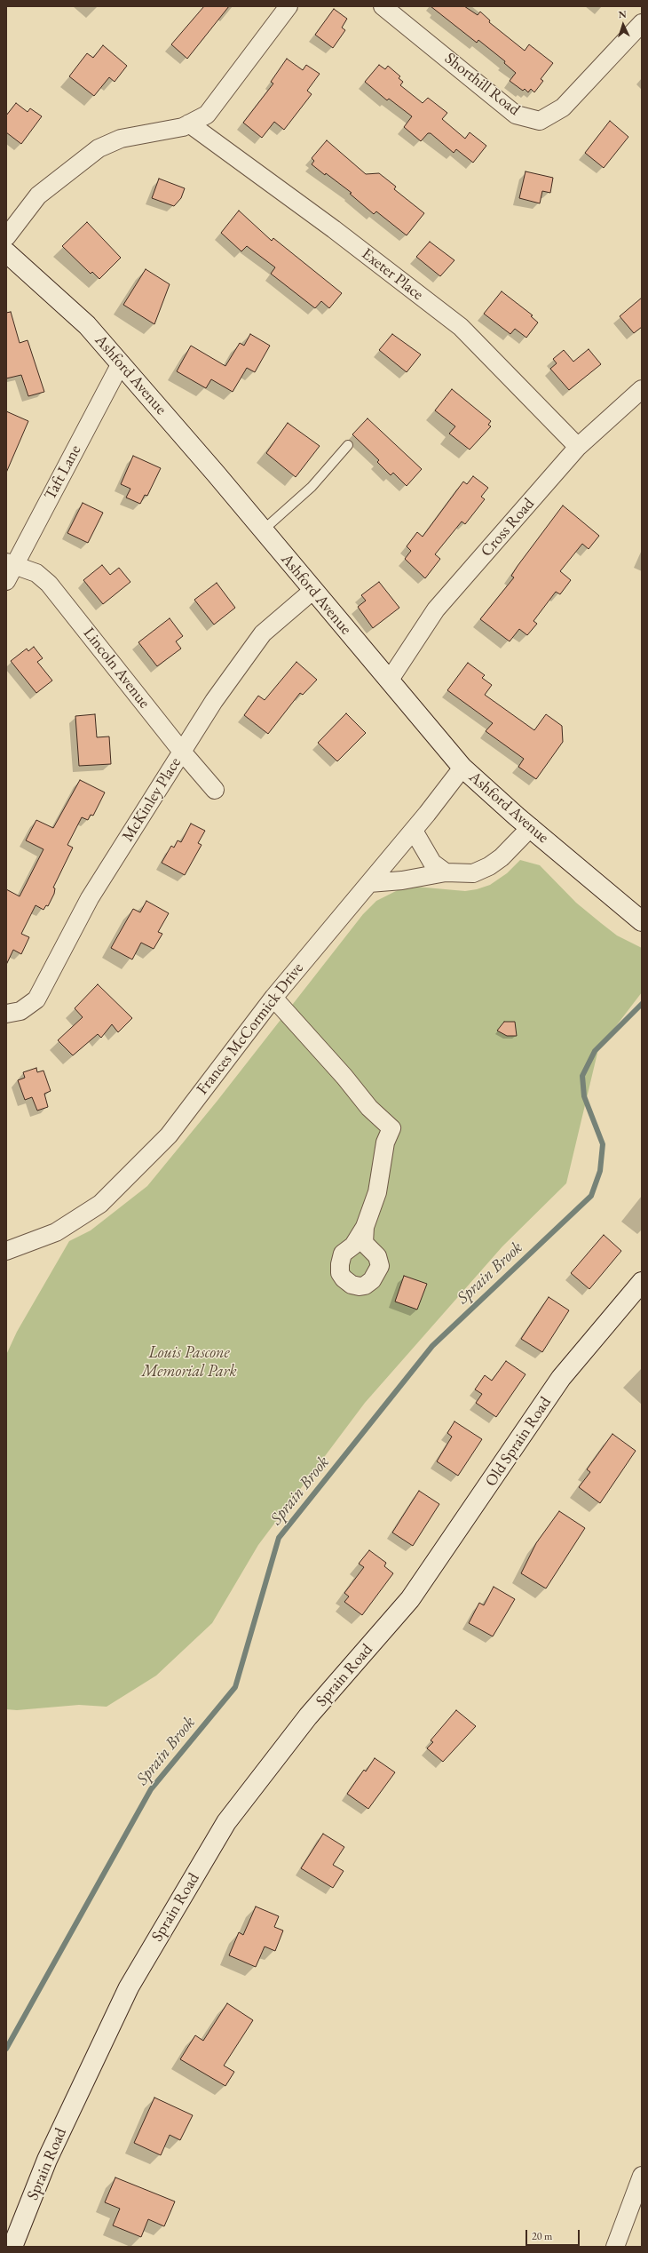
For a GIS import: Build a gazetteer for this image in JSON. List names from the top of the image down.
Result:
{
  "streets": {
    "street": [
      "Shorthill Road",
      "Exeter Place",
      "Ashford Avenue",
      "Taft Lane",
      "Cross Road",
      "Lincoln Avenue",
      "McKinley Place",
      "Frances McCormick Drive",
      "Old Sprain Road",
      "Sprain Road"
    ]
  },
  "crossings": [
    ["Exeter Place", "Cross Road"],
    ["Ashford Avenue", "Taft Lane"],
    ["Ashford Avenue", "Cross Road"],
    ["Ashford Avenue", "McKinley Place"],
    ["Ashford Avenue", "Frances McCormick Drive"],
    ["Taft Lane", "Lincoln Avenue"],
    ["Lincoln Avenue", "McKinley Place"],
    ["Old Sprain Road", "Sprain Road"]
  ],
  "water": ["Sprain Brook"],
  "parks": ["Louis Pascone Memorial Park"],
  "scale_bar": "20 m",
  "north": "top"
}
